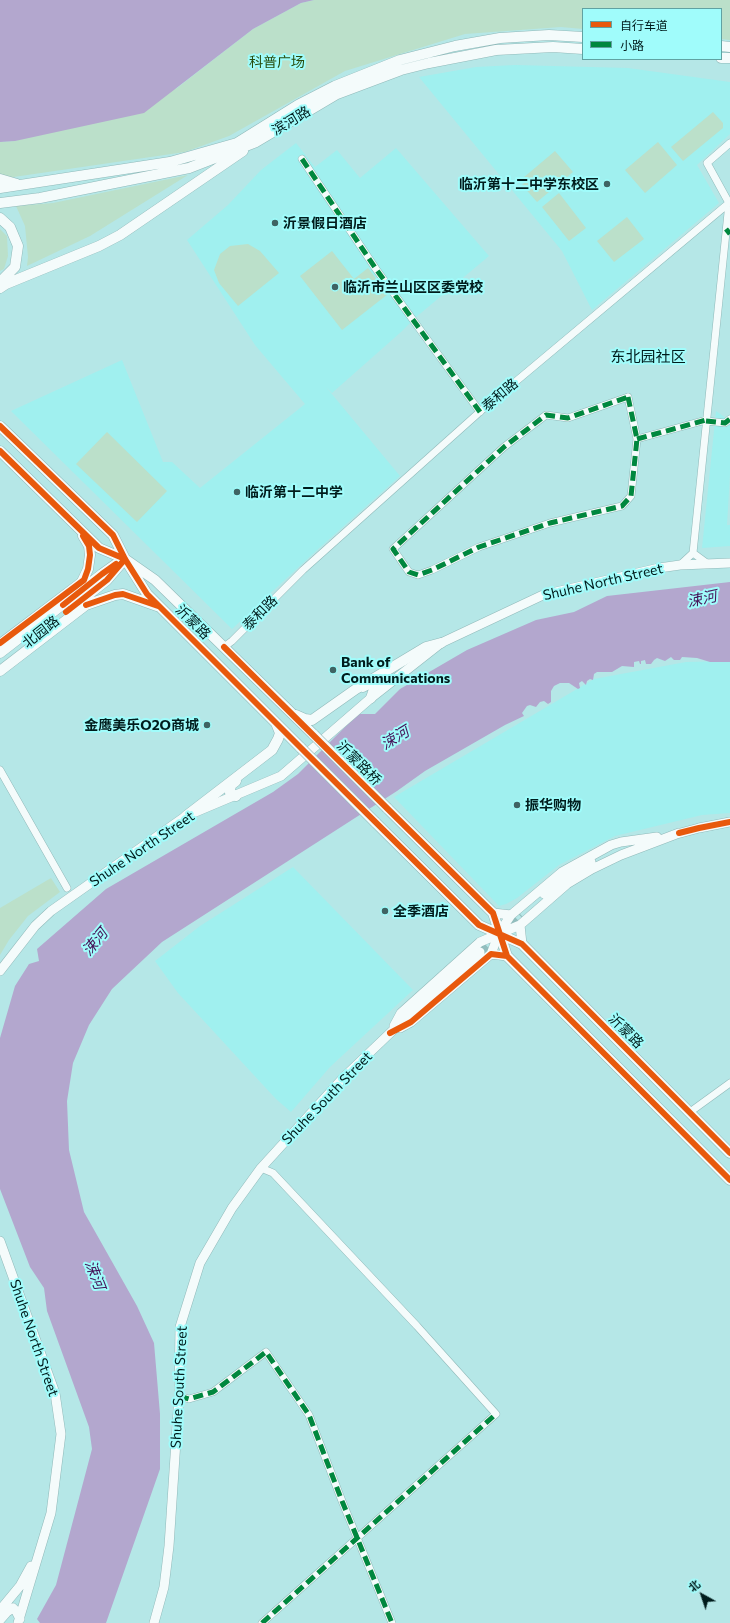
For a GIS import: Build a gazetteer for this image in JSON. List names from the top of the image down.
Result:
{
  "streets": {
    "main road": [
      "滨河路",
      "Shuhe North Street",
      "沂蒙路",
      "北园路",
      "沂蒙路桥",
      "Shuhe South Street"
    ],
    "street": ["泰和路"]
  },
  "crossings": [
    ["泰和路", "沂蒙路"],
    ["沂蒙路", "北园路"],
    ["沂蒙路", "沂蒙路桥"]
  ],
  "districts": ["东北园社区"],
  "water": ["涑河"],
  "parks": ["科普广场"],
  "places": [
    "临沂第十二中学东校区",
    "沂景假日酒店",
    "临沂市兰山区区委党校",
    "临沂第十二中学",
    "Bank of Communications",
    "金鹰美乐O2O商城",
    "振华购物",
    "全季酒店"
  ],
  "legend": ["自行车道", "小路"],
  "north": "top left"
}
